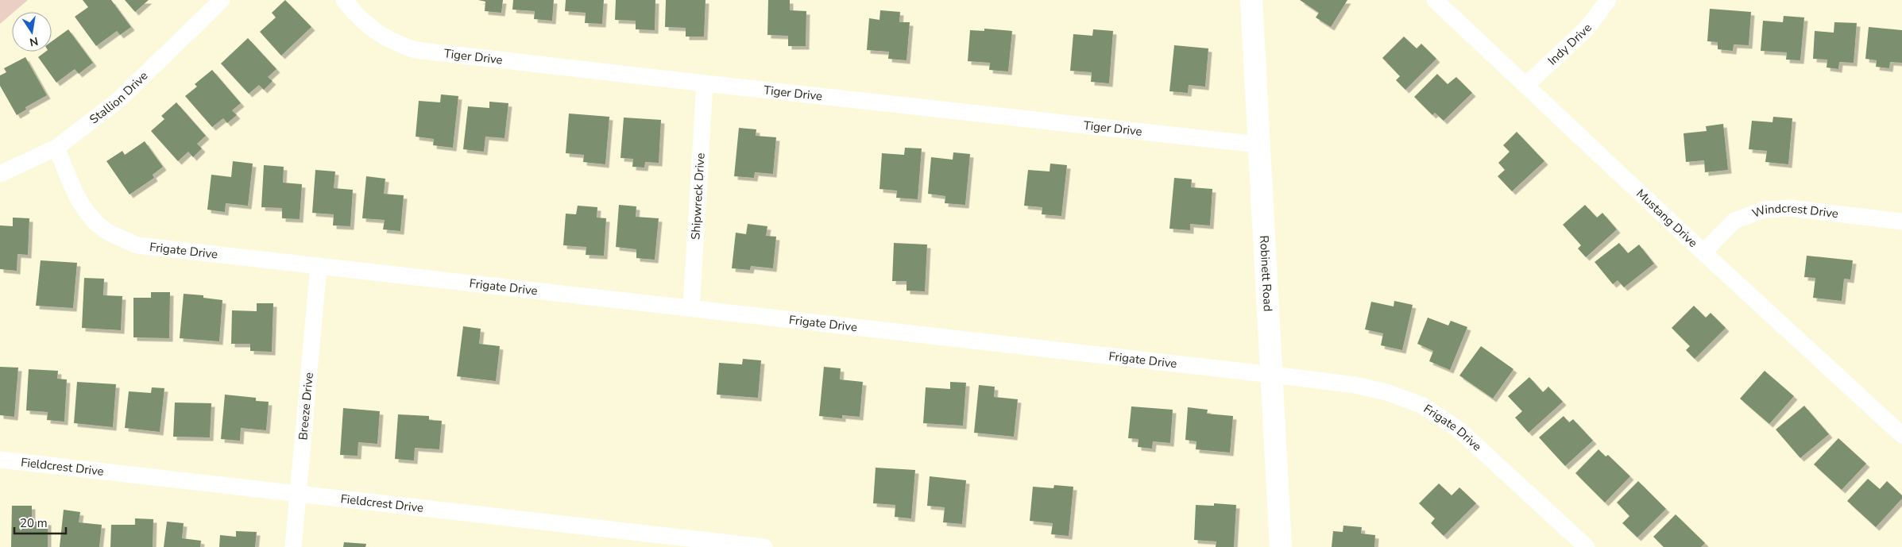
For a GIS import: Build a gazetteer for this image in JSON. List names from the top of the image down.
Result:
{
  "streets": {
    "street": [
      "Indy Drive",
      "Tiger Drive",
      "Stallion Drive",
      "Shipwreck Drive",
      "Windcrest Drive",
      "Mustang Drive",
      "Frigate Drive",
      "Robinett Road",
      "Breeze Drive",
      "Fieldcrest Drive"
    ]
  },
  "crossings": [
    ["Indy Drive", "Mustang Drive"],
    ["Tiger Drive", "Shipwreck Drive"],
    ["Tiger Drive", "Robinett Road"],
    ["Stallion Drive", "Frigate Drive"],
    ["Shipwreck Drive", "Frigate Drive"],
    ["Windcrest Drive", "Mustang Drive"],
    ["Frigate Drive", "Robinett Road"],
    ["Frigate Drive", "Breeze Drive"],
    ["Breeze Drive", "Fieldcrest Drive"]
  ],
  "scale_bar": "20 m",
  "north": "bottom"
}
